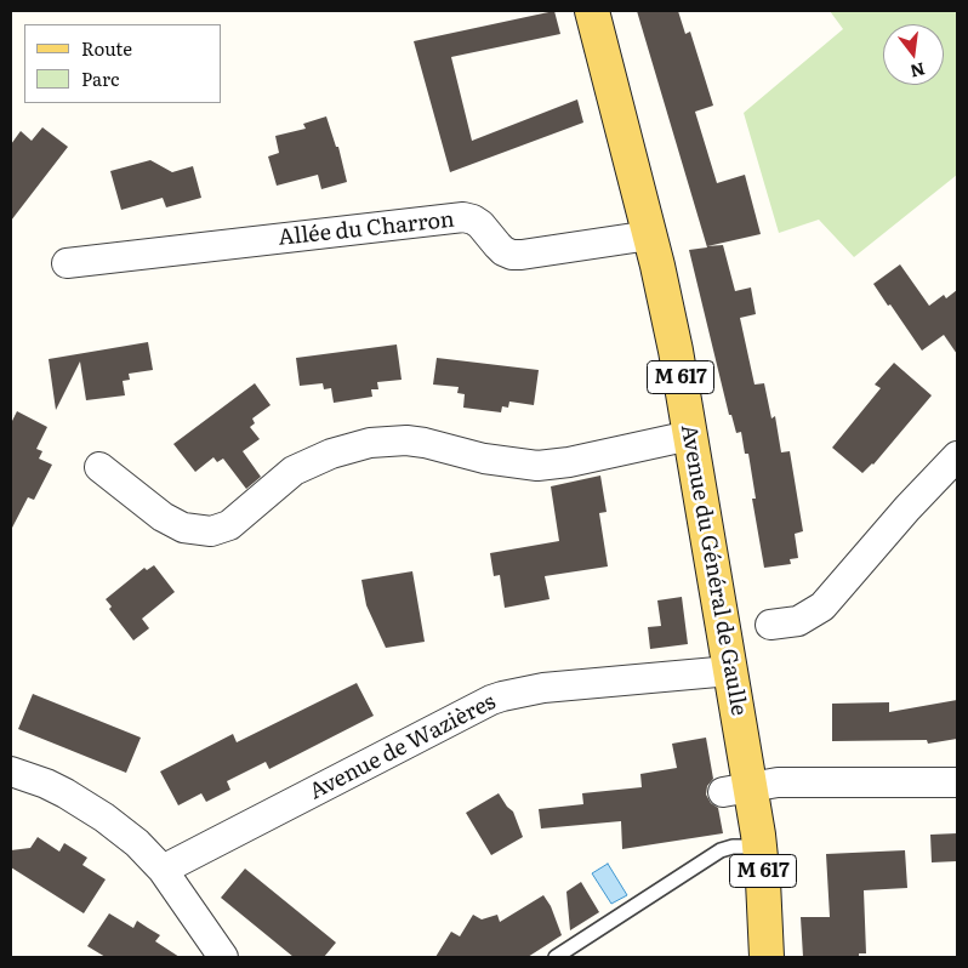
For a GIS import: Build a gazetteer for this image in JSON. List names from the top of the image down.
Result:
{
  "streets": {
    "main road": ["M 617", "Avenue du Général de Gaulle"],
    "street": ["Allée du Charron", "Avenue de Wazières"]
  },
  "crossings": [
    ["Allée du Charron", "Avenue du Général de Gaulle"],
    ["Avenue du Général de Gaulle", "Avenue de Wazières"]
  ],
  "legend": ["Route", "Parc"],
  "north": "bottom"
}
